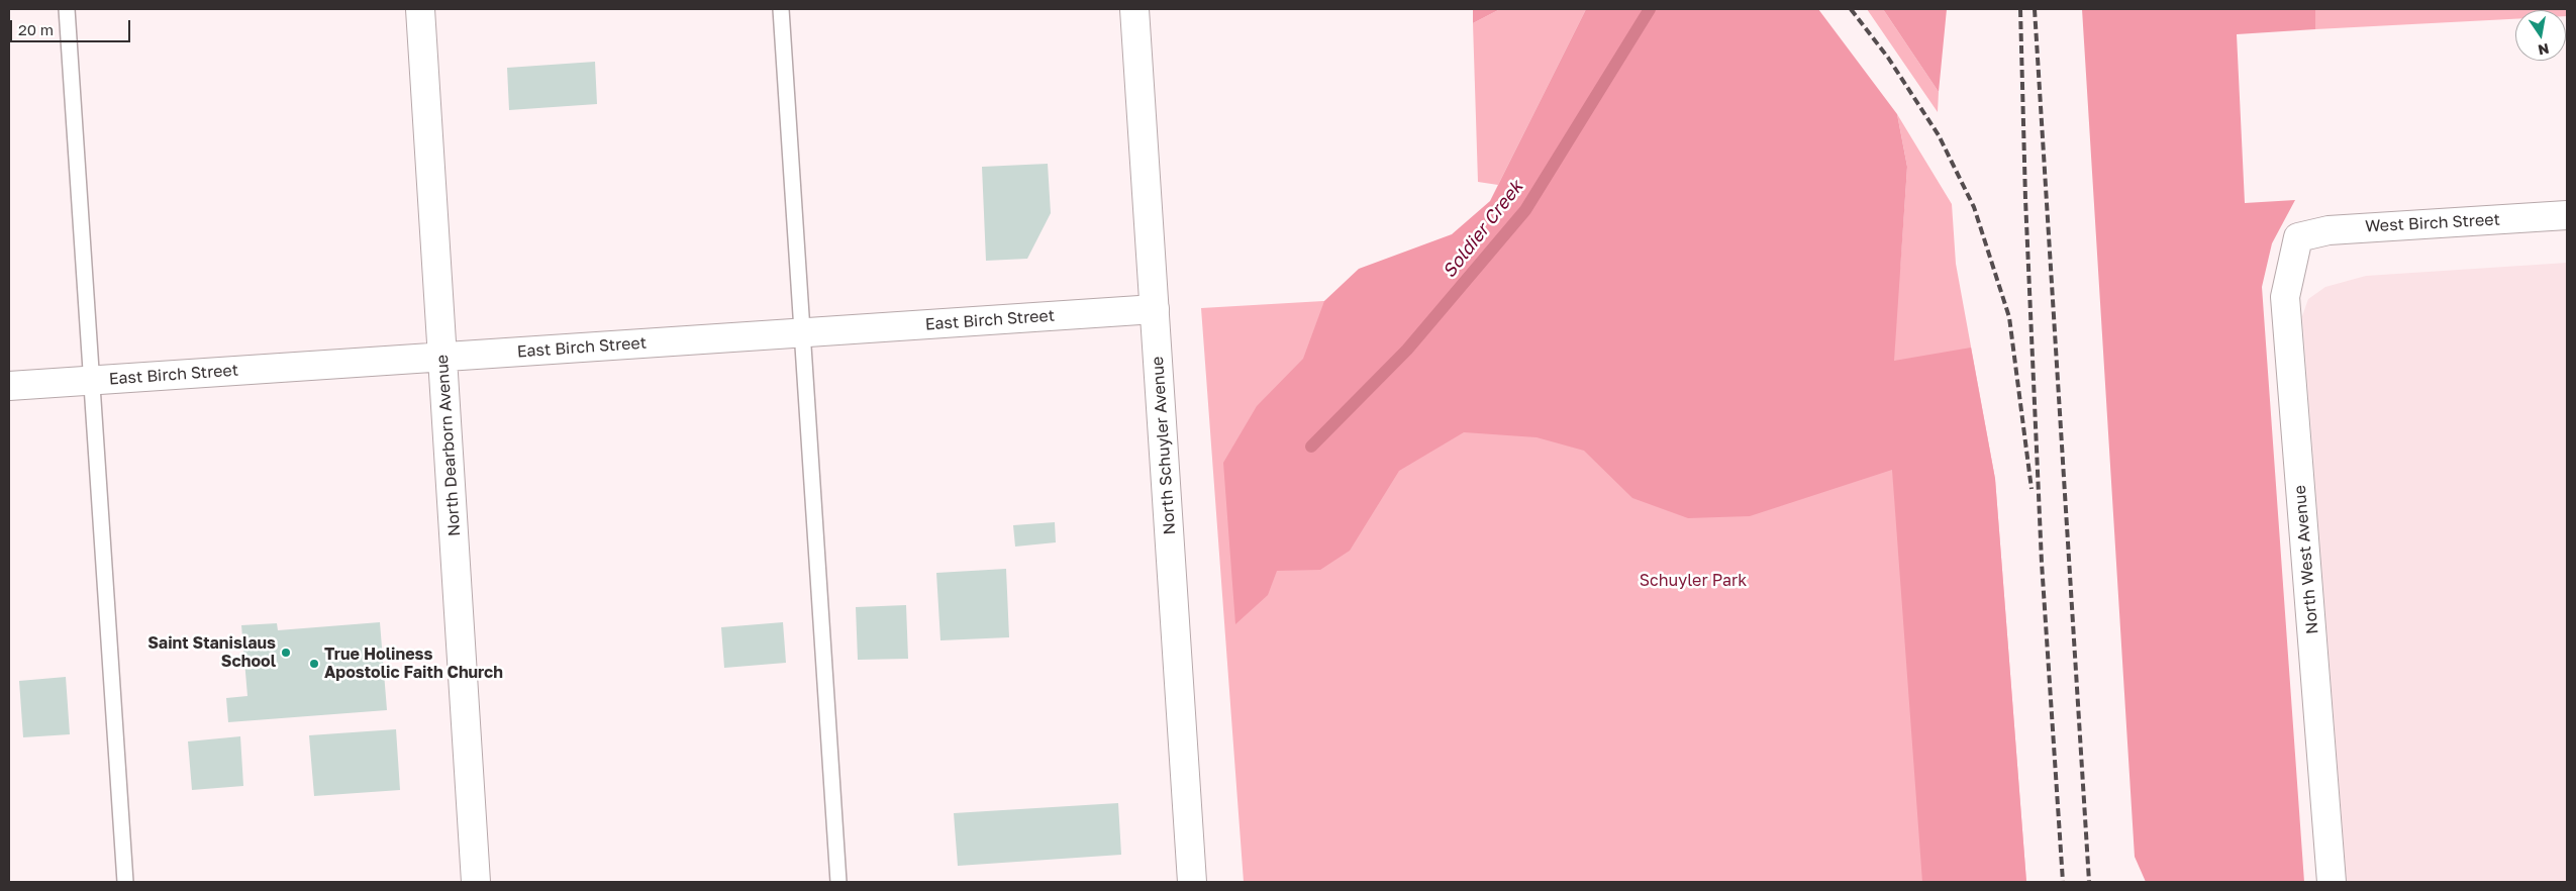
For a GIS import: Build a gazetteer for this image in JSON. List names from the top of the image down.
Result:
{
  "streets": {
    "street": [
      "West Birch Street",
      "East Birch Street",
      "North Dearborn Avenue",
      "North Schuyler Avenue",
      "North West Avenue"
    ]
  },
  "crossings": [
    ["West Birch Street", "North West Avenue"],
    ["East Birch Street", "North Dearborn Avenue"],
    ["East Birch Street", "North Schuyler Avenue"]
  ],
  "water": ["Soldier Creek"],
  "parks": ["Schuyler Park"],
  "places": ["Saint Stanislaus School", "True Holiness Apostolic Faith Church"],
  "scale_bar": "20 m",
  "north": "bottom"
}
